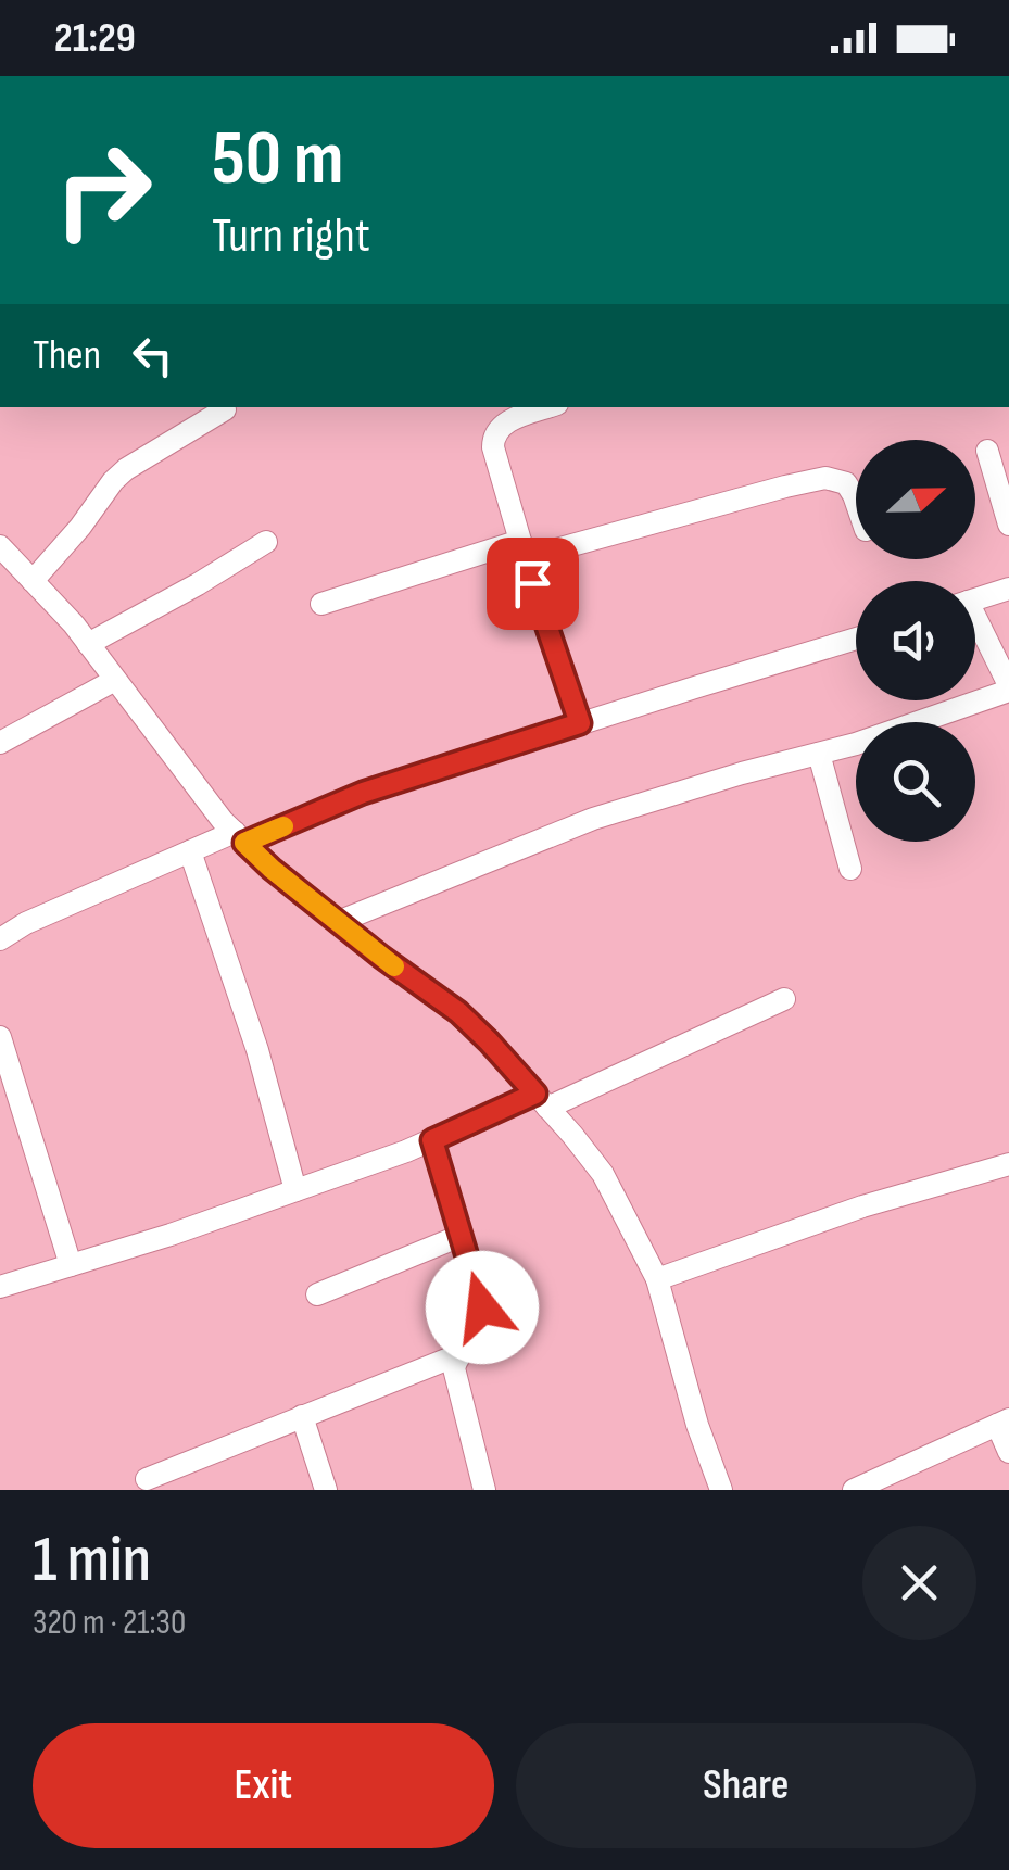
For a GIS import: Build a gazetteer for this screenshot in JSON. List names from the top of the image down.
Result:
{
  "north": "right",
  "page": {
    "status": "21:29",
    "turn": ["50 m", "Turn right"],
    "then": "Then",
    "heading": ["1 min", "320 m · 21:30"],
    "buttons": ["Exit", "Share"]
  }
}
